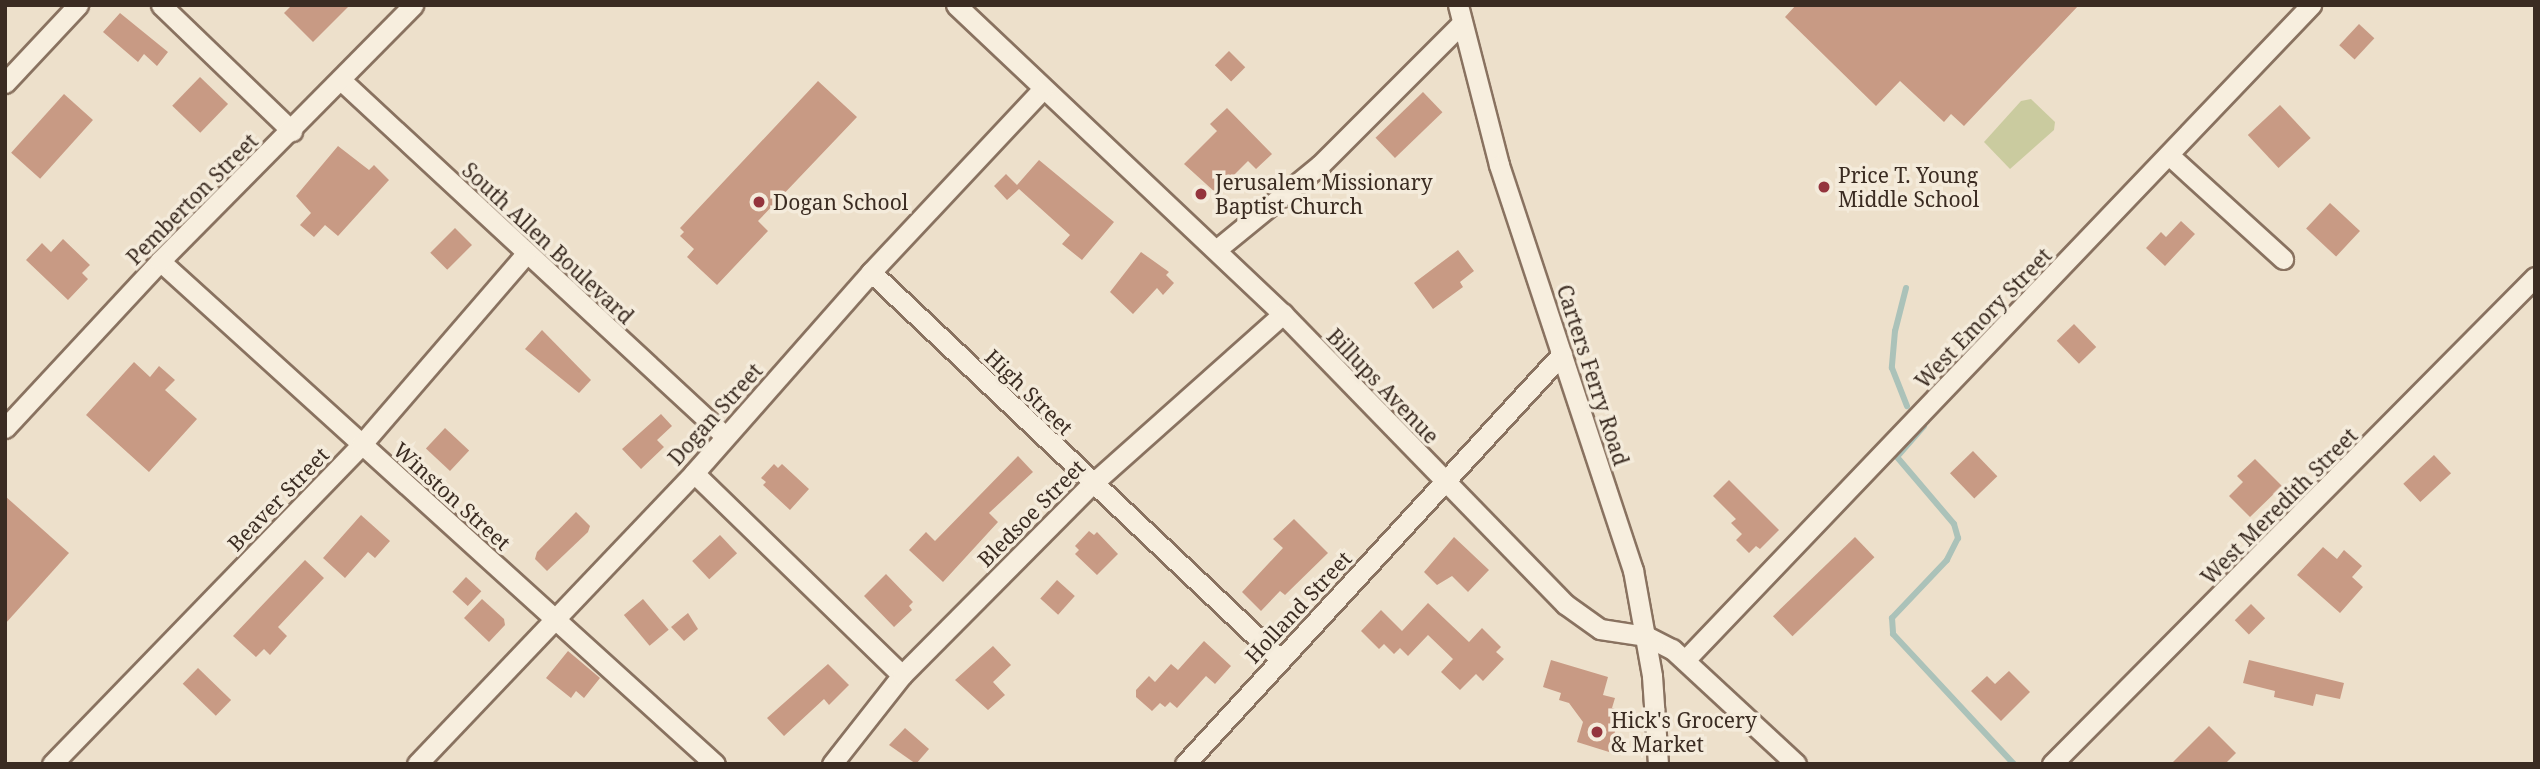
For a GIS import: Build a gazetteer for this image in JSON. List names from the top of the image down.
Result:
{
  "streets": {
    "street": [
      "Pemberton Street",
      "South Allen Boulevard",
      "West Emory Street",
      "Carters Ferry Road",
      "Billups Avenue",
      "High Street",
      "Dogan Street",
      "Winston Street",
      "Beaver Street",
      "West Meredith Street",
      "Bledsoe Street",
      "Holland Street"
    ]
  },
  "crossings": [
    ["Pemberton Street", "South Allen Boulevard"],
    ["Pemberton Street", "Winston Street"],
    ["South Allen Boulevard", "Dogan Street"],
    ["South Allen Boulevard", "Beaver Street"],
    ["West Emory Street", "Billups Avenue"],
    ["Carters Ferry Road", "Billups Avenue"],
    ["Carters Ferry Road", "Holland Street"],
    ["Billups Avenue", "Dogan Street"],
    ["Billups Avenue", "Bledsoe Street"],
    ["Billups Avenue", "Holland Street"],
    ["High Street", "Dogan Street"],
    ["High Street", "Bledsoe Street"],
    ["High Street", "Holland Street"],
    ["Dogan Street", "Winston Street"],
    ["Winston Street", "Beaver Street"]
  ],
  "places": [
    "Price T. Young Middle School",
    "Jerusalem Missionary Baptist Church",
    "Dogan School",
    "Hick's Grocery & Market"
  ]
}
